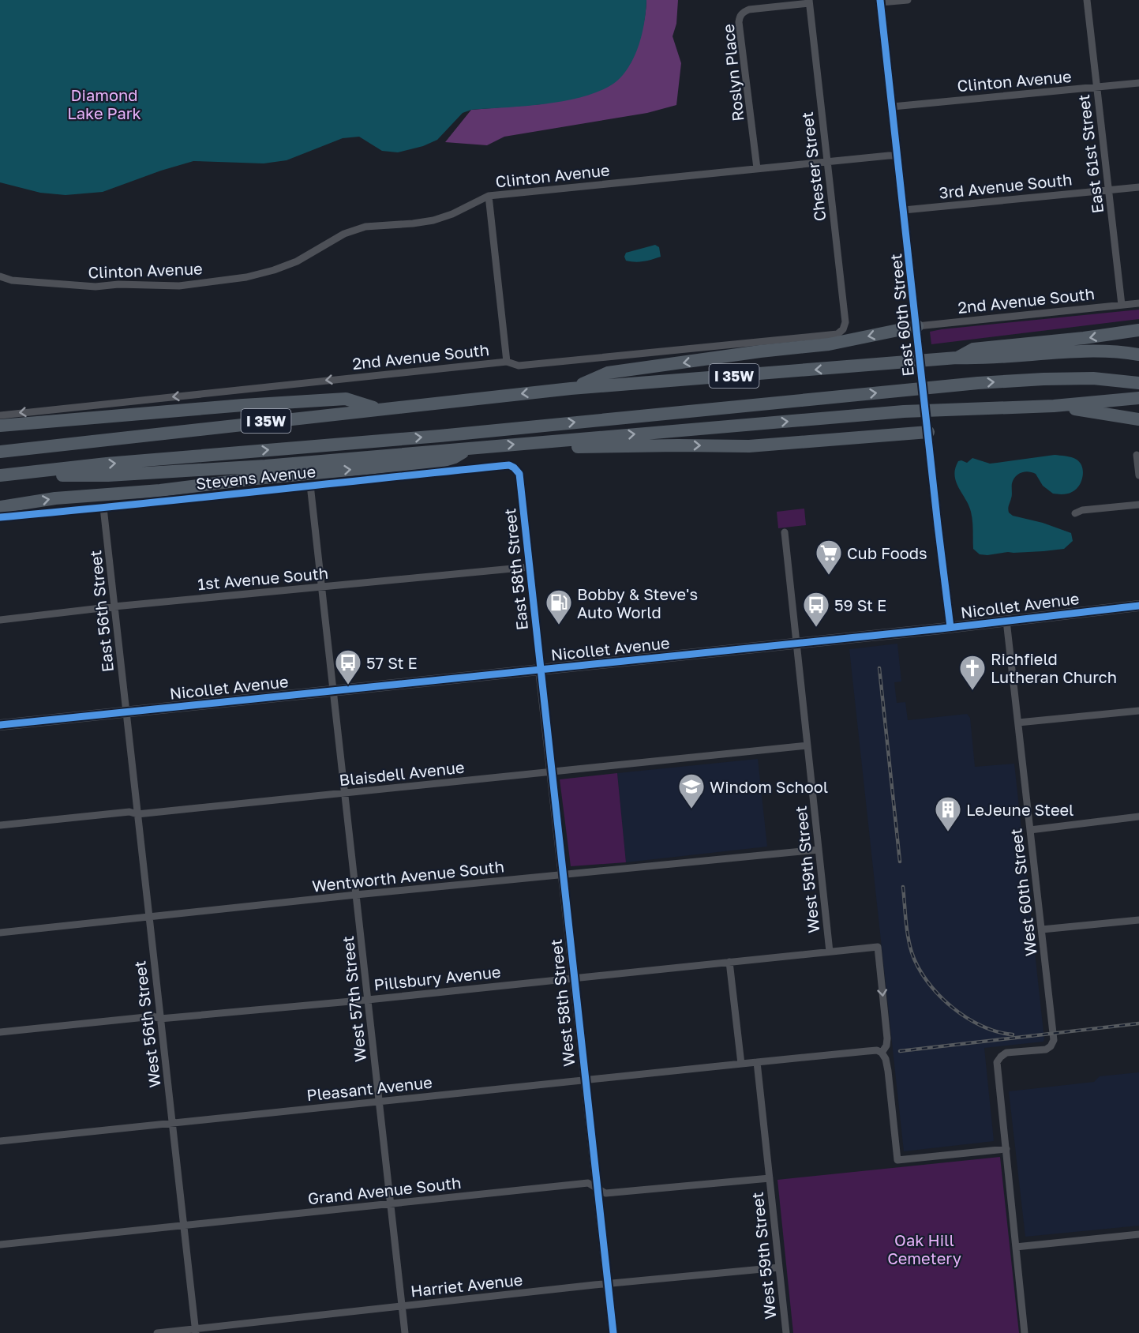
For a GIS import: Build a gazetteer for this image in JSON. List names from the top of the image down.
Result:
{
  "streets": {
    "highway": ["I 35W"],
    "main road": ["Nicollet Avenue"],
    "street": [
      "Roslyn Place",
      "Clinton Avenue",
      "East 61st Street",
      "Chester Street",
      "3rd Avenue South",
      "2nd Avenue South",
      "East 60th Street",
      "Stevens Avenue",
      "East 58th Street",
      "1st Avenue South",
      "East 56th Street",
      "Blaisdell Avenue",
      "West 59th Street",
      "Wentworth Avenue South",
      "West 60th Street",
      "Pillsbury Avenue",
      "West 57th Street",
      "West 58th Street",
      "West 56th Street",
      "Pleasant Avenue",
      "Grand Avenue South",
      "Harriet Avenue"
    ]
  },
  "crossings": [
    ["Roslyn Place", "Clinton Avenue"],
    ["Roslyn Place", "Chester Street"],
    ["Clinton Avenue", "East 61st Street"],
    ["Clinton Avenue", "Chester Street"],
    ["Clinton Avenue", "East 60th Street"],
    ["East 61st Street", "3rd Avenue South"],
    ["East 61st Street", "2nd Avenue South"],
    ["Chester Street", "2nd Avenue South"],
    ["3rd Avenue South", "East 60th Street"],
    ["2nd Avenue South", "East 60th Street"],
    ["East 60th Street", "Nicollet Avenue"],
    ["Stevens Avenue", "East 58th Street"],
    ["Stevens Avenue", "East 56th Street"],
    ["Stevens Avenue", "West 57th Street"],
    ["East 58th Street", "1st Avenue South"],
    ["East 58th Street", "Nicollet Avenue"],
    ["East 58th Street", "West 58th Street"],
    ["1st Avenue South", "East 56th Street"],
    ["1st Avenue South", "West 57th Street"],
    ["Nicollet Avenue", "East 56th Street"],
    ["Nicollet Avenue", "West 59th Street"],
    ["Nicollet Avenue", "West 60th Street"],
    ["Nicollet Avenue", "West 57th Street"],
    ["Nicollet Avenue", "West 58th Street"],
    ["Nicollet Avenue", "West 56th Street"],
    ["East 56th Street", "West 56th Street"],
    ["Blaisdell Avenue", "West 59th Street"],
    ["Blaisdell Avenue", "West 57th Street"],
    ["Blaisdell Avenue", "West 58th Street"],
    ["Blaisdell Avenue", "West 56th Street"],
    ["West 59th Street", "Wentworth Avenue South"],
    ["West 59th Street", "Pillsbury Avenue"],
    ["West 59th Street", "Pleasant Avenue"],
    ["West 59th Street", "Grand Avenue South"],
    ["West 59th Street", "Harriet Avenue"],
    ["Wentworth Avenue South", "West 57th Street"],
    ["Wentworth Avenue South", "West 58th Street"],
    ["Wentworth Avenue South", "West 56th Street"],
    ["Pillsbury Avenue", "West 57th Street"],
    ["Pillsbury Avenue", "West 58th Street"],
    ["Pillsbury Avenue", "West 56th Street"],
    ["West 57th Street", "Pleasant Avenue"],
    ["West 57th Street", "Grand Avenue South"],
    ["West 57th Street", "Harriet Avenue"],
    ["West 58th Street", "Pleasant Avenue"],
    ["West 58th Street", "Grand Avenue South"],
    ["West 58th Street", "Harriet Avenue"],
    ["West 56th Street", "Pleasant Avenue"],
    ["West 56th Street", "Grand Avenue South"],
    ["West 56th Street", "Harriet Avenue"]
  ],
  "one_way": ["2nd Avenue South"],
  "parks": ["Diamond Lake Park", "Oak Hill Cemetery"],
  "places": {
    "supermarket": ["Cub Foods"],
    "fuel station": ["Bobby & Steve's Auto World"],
    "bus stop": ["59 St E", "57 St E"],
    "church": ["Richfield Lutheran Church"],
    "school or university": ["Windom School"],
    "building": ["LeJeune Steel"]
  }
}
